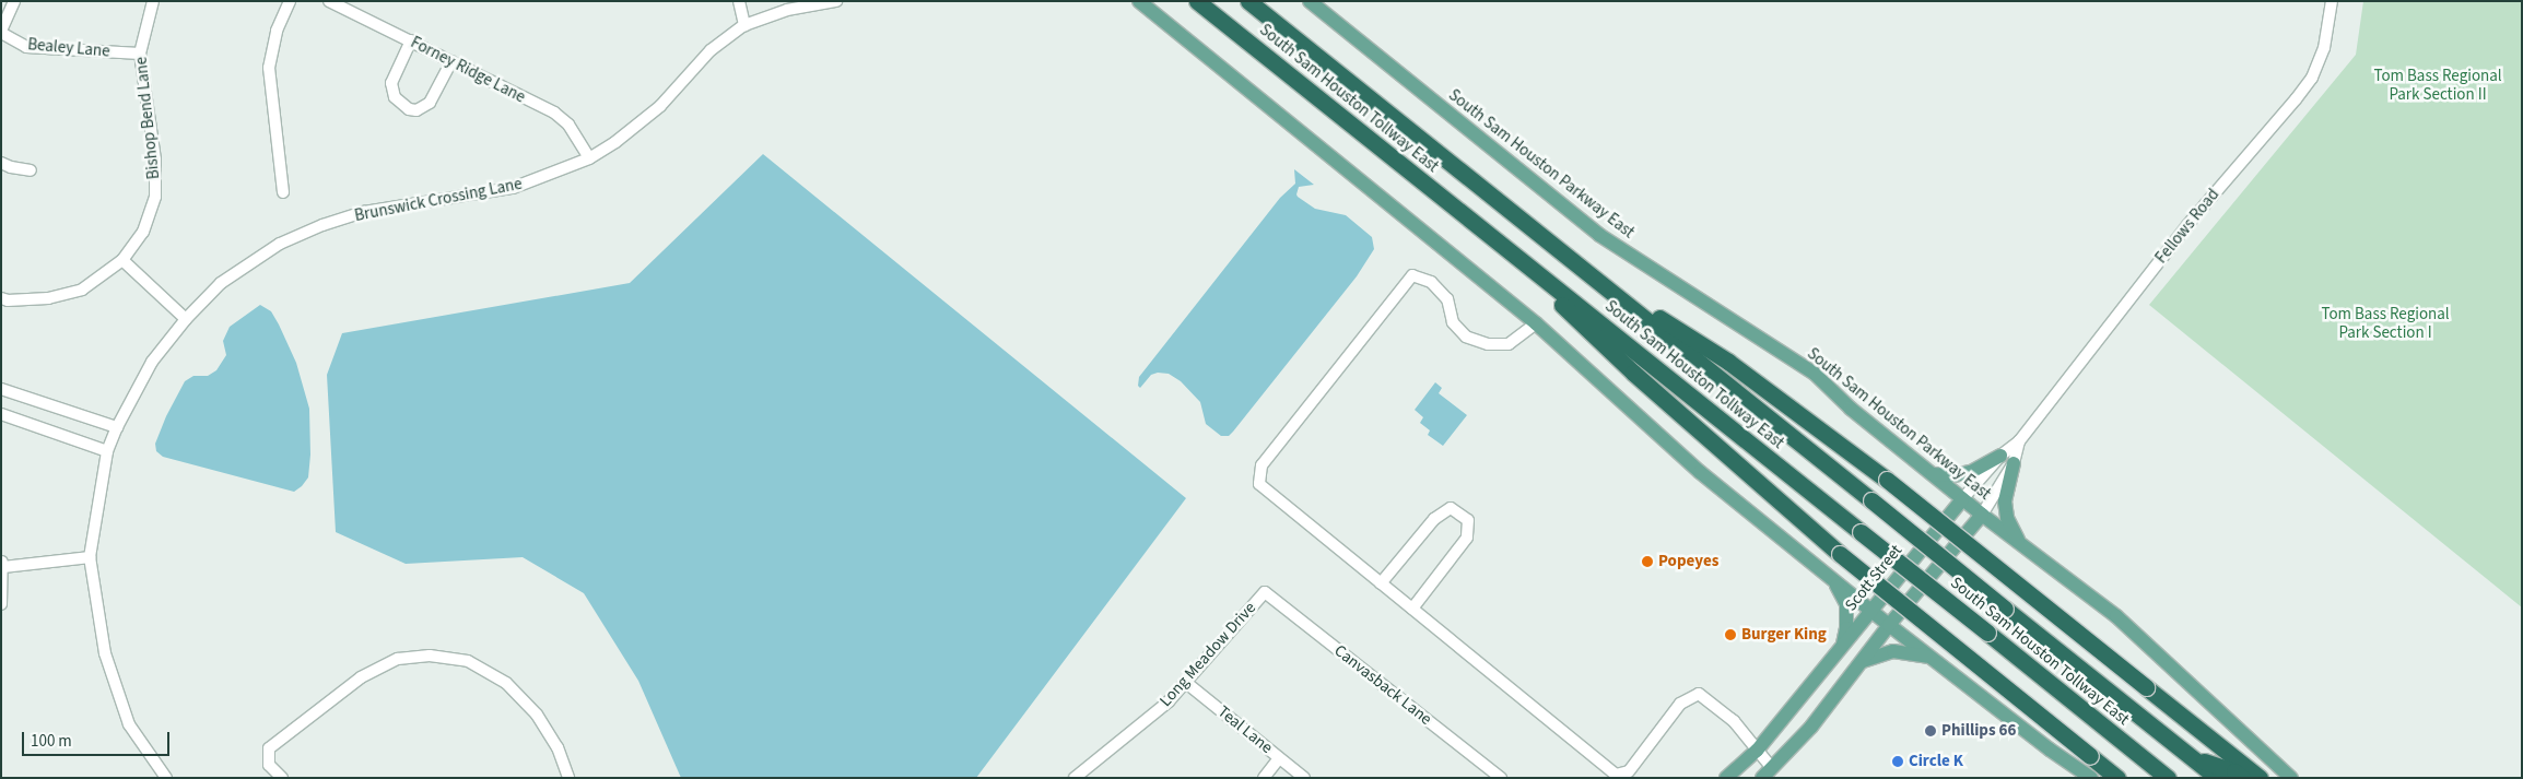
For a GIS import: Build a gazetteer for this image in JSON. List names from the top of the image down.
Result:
{
  "streets": {
    "highway": ["South Sam Houston Tollway East"],
    "main road": ["South Sam Houston Parkway East", "Scott Street"],
    "street": [
      "Bealey Lane",
      "Forney Ridge Lane",
      "Bishop Bend Lane",
      "Brunswick Crossing Lane",
      "Fellows Road",
      "Long Meadow Drive",
      "Canvasback Lane",
      "Teal Lane"
    ]
  },
  "crossings": [
    ["Bealey Lane", "Bishop Bend Lane"],
    ["Forney Ridge Lane", "Brunswick Crossing Lane"],
    ["South Sam Houston Parkway East", "Fellows Road"],
    ["South Sam Houston Parkway East", "Scott Street"],
    ["Fellows Road", "Scott Street"],
    ["Long Meadow Drive", "Canvasback Lane"],
    ["Long Meadow Drive", "Teal Lane"]
  ],
  "parks": ["Tom Bass Regional Park Section II", "Tom Bass Regional Park Section I"],
  "places": [
    "Popeyes",
    "Burger King",
    "Phillips 66",
    "Circle K"
  ],
  "scale_bar": "100 m"
}
